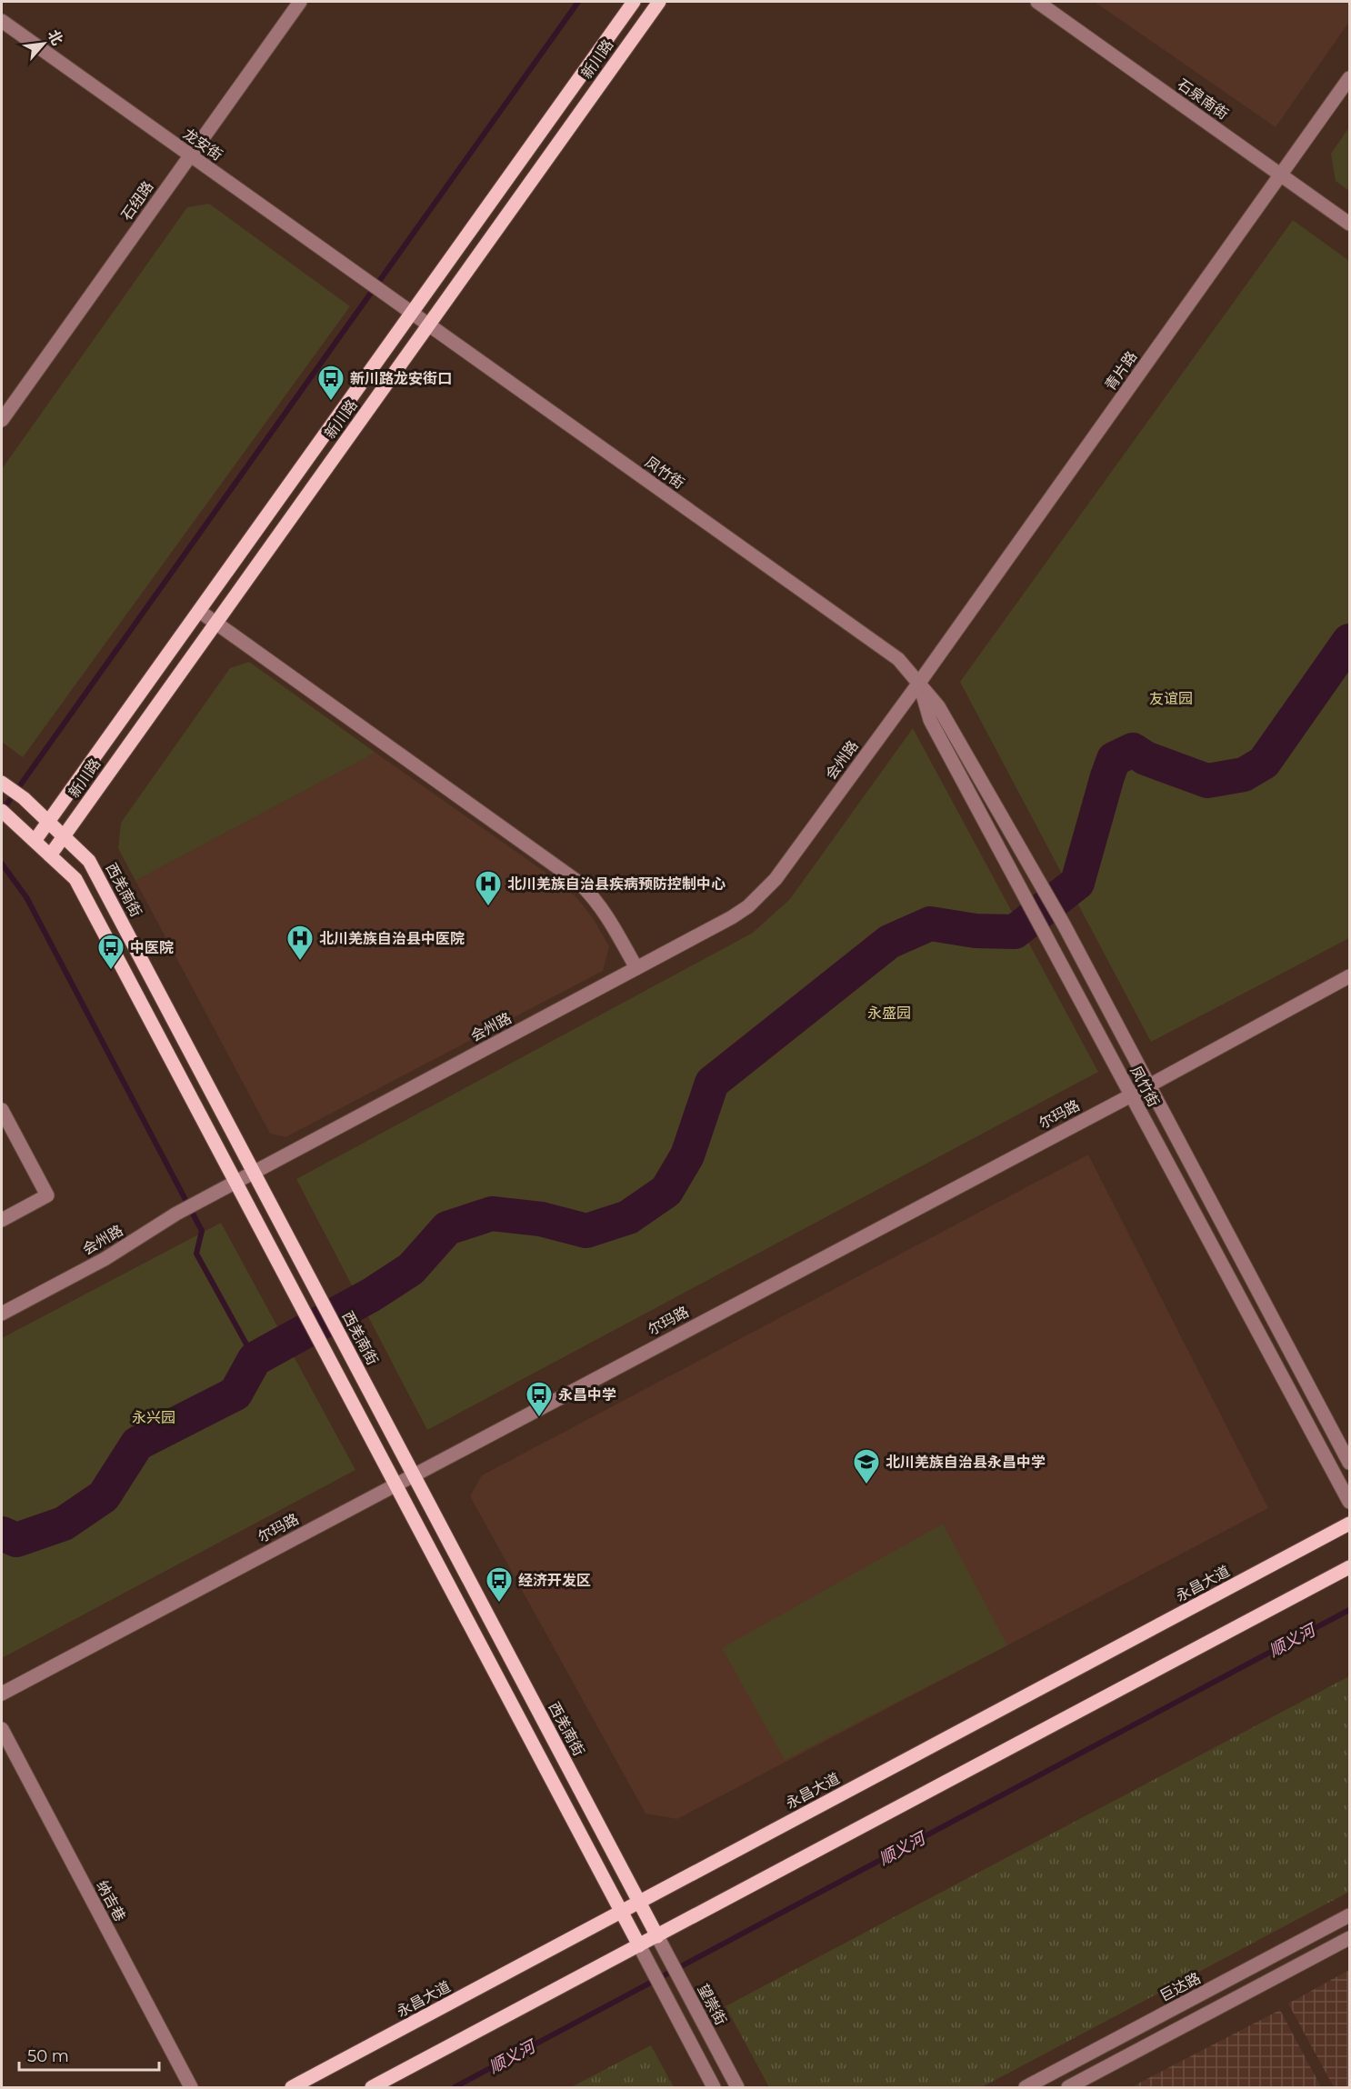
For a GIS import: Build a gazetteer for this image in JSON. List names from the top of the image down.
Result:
{
  "streets": {
    "main road": ["新川路", "西羌南街", "永昌大道"],
    "street": [
      "石泉南街",
      "龙安街",
      "石纽路",
      "青片路",
      "凤竹街",
      "会州路",
      "尔玛路",
      "纳吉巷",
      "巨达路",
      "望崇街"
    ]
  },
  "crossings": [
    ["新川路", "凤竹街"],
    ["新川路", "西羌南街"],
    ["石泉南街", "青片路"],
    ["龙安街", "石纽路"],
    ["龙安街", "凤竹街"],
    ["青片路", "凤竹街"],
    ["青片路", "会州路"],
    ["凤竹街", "会州路"],
    ["凤竹街", "尔玛路"],
    ["会州路", "西羌南街"],
    ["西羌南街", "尔玛路"],
    ["西羌南街", "永昌大道"],
    ["西羌南街", "望崇街"]
  ],
  "water": ["顺义河"],
  "parks": ["友谊园", "永盛园", "永兴园"],
  "places": {
    "bus stop": [
      "新川路龙安街口",
      "中医院",
      "永昌中学",
      "经济开发区"
    ],
    "hospital": ["北川羌族自治县疾病预防控制中心", "北川羌族自治县中医院"],
    "school or university": ["北川羌族自治县永昌中学"]
  },
  "scale_bar": "50 m",
  "north": "top right"
}
